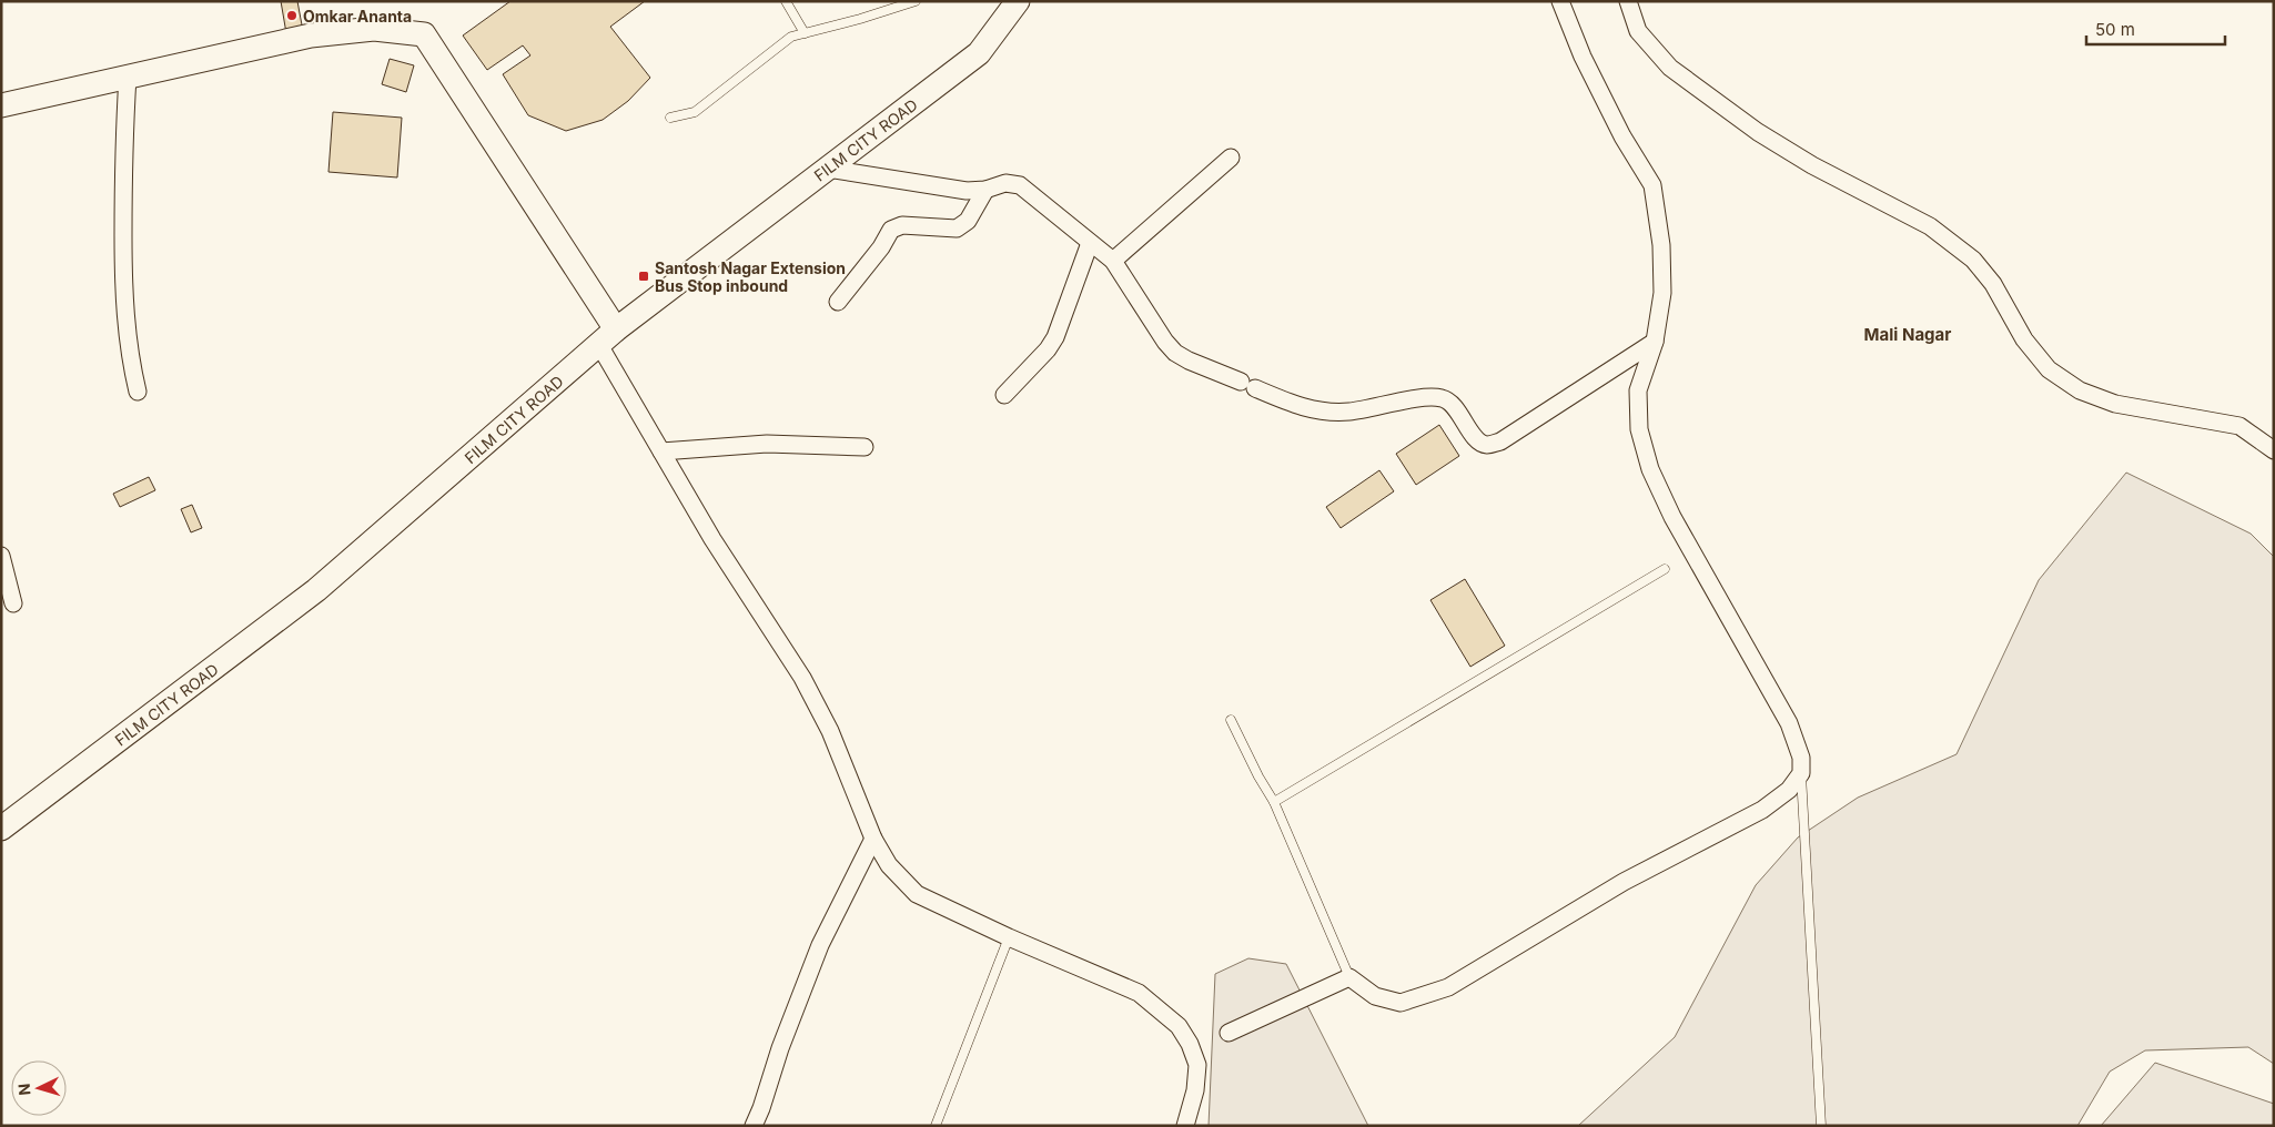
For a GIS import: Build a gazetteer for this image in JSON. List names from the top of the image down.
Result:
{
  "streets": {
    "street": ["FILM CITY ROAD"]
  },
  "districts": ["Mali Nagar"],
  "places": {
    "other": ["Omkar Ananta"],
    "transit": ["Santosh Nagar Extension Bus Stop inbound"]
  },
  "scale_bar": "50 m",
  "north": "left"
}
